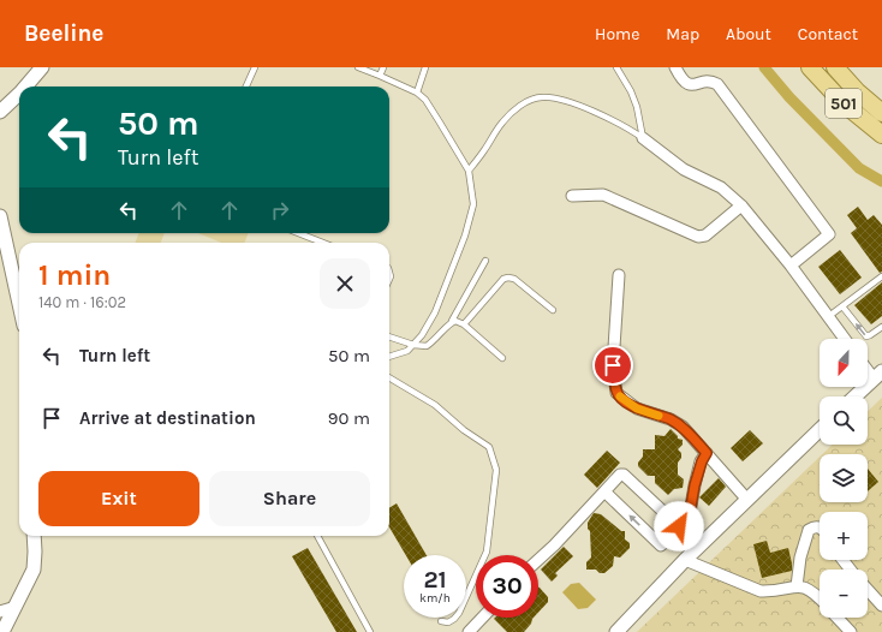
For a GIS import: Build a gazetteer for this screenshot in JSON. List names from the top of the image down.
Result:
{
  "streets": {
    "main road": ["501"]
  },
  "north": "bottom",
  "page": {
    "header": "Beeline",
    "nav": [
      "Home",
      "Map",
      "About",
      "Contact"
    ],
    "turn": ["50 m", "Turn left"],
    "heading": ["1 min", "140 m · 16:02"],
    "list": [
      {
        "name": "Turn left",
        "value": "50 m"
      },
      {
        "name": "Arrive at destination",
        "value": "90 m"
      }
    ],
    "map_buttons": ["+", "−"],
    "buttons": ["Exit", "Share"],
    "speed": "21 km/h",
    "limit": "30"
  }
}
